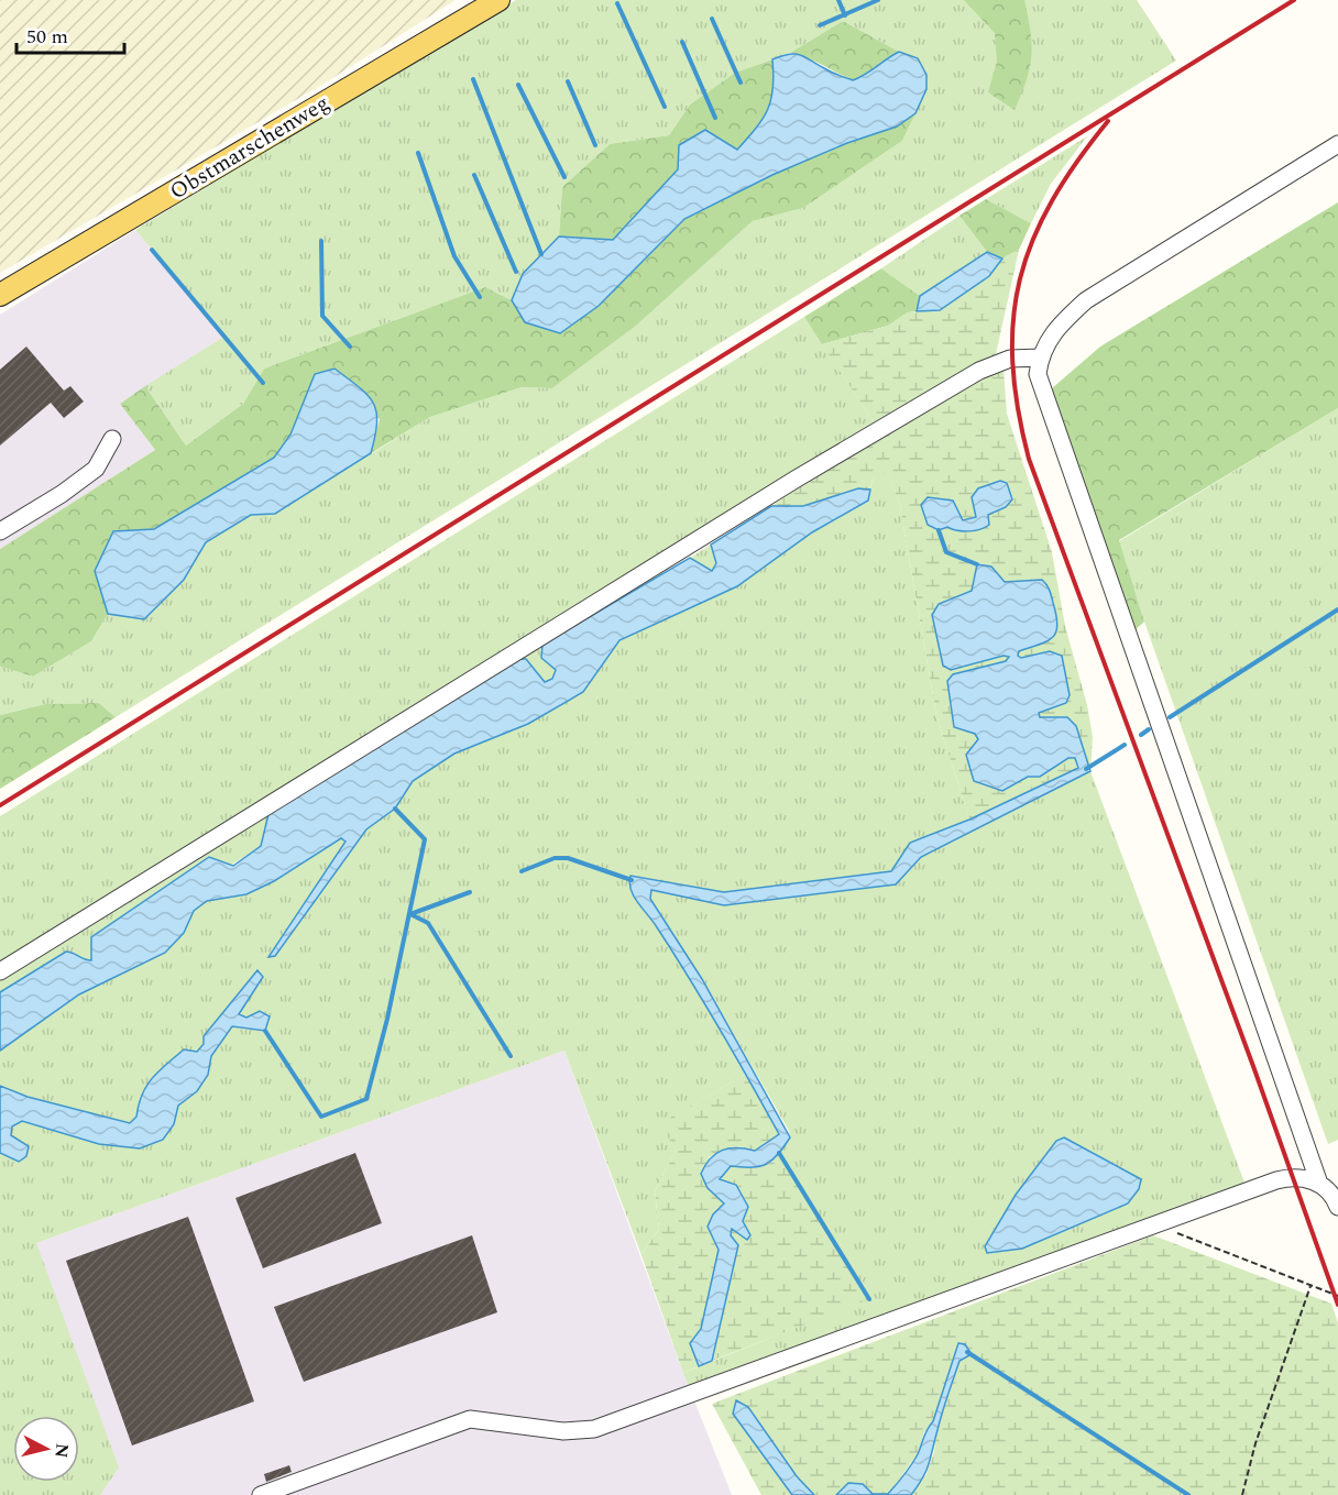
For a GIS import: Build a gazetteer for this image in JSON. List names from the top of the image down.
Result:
{
  "streets": {
    "main road": ["Obstmarschenweg"]
  },
  "scale_bar": "50 m",
  "north": "right"
}
